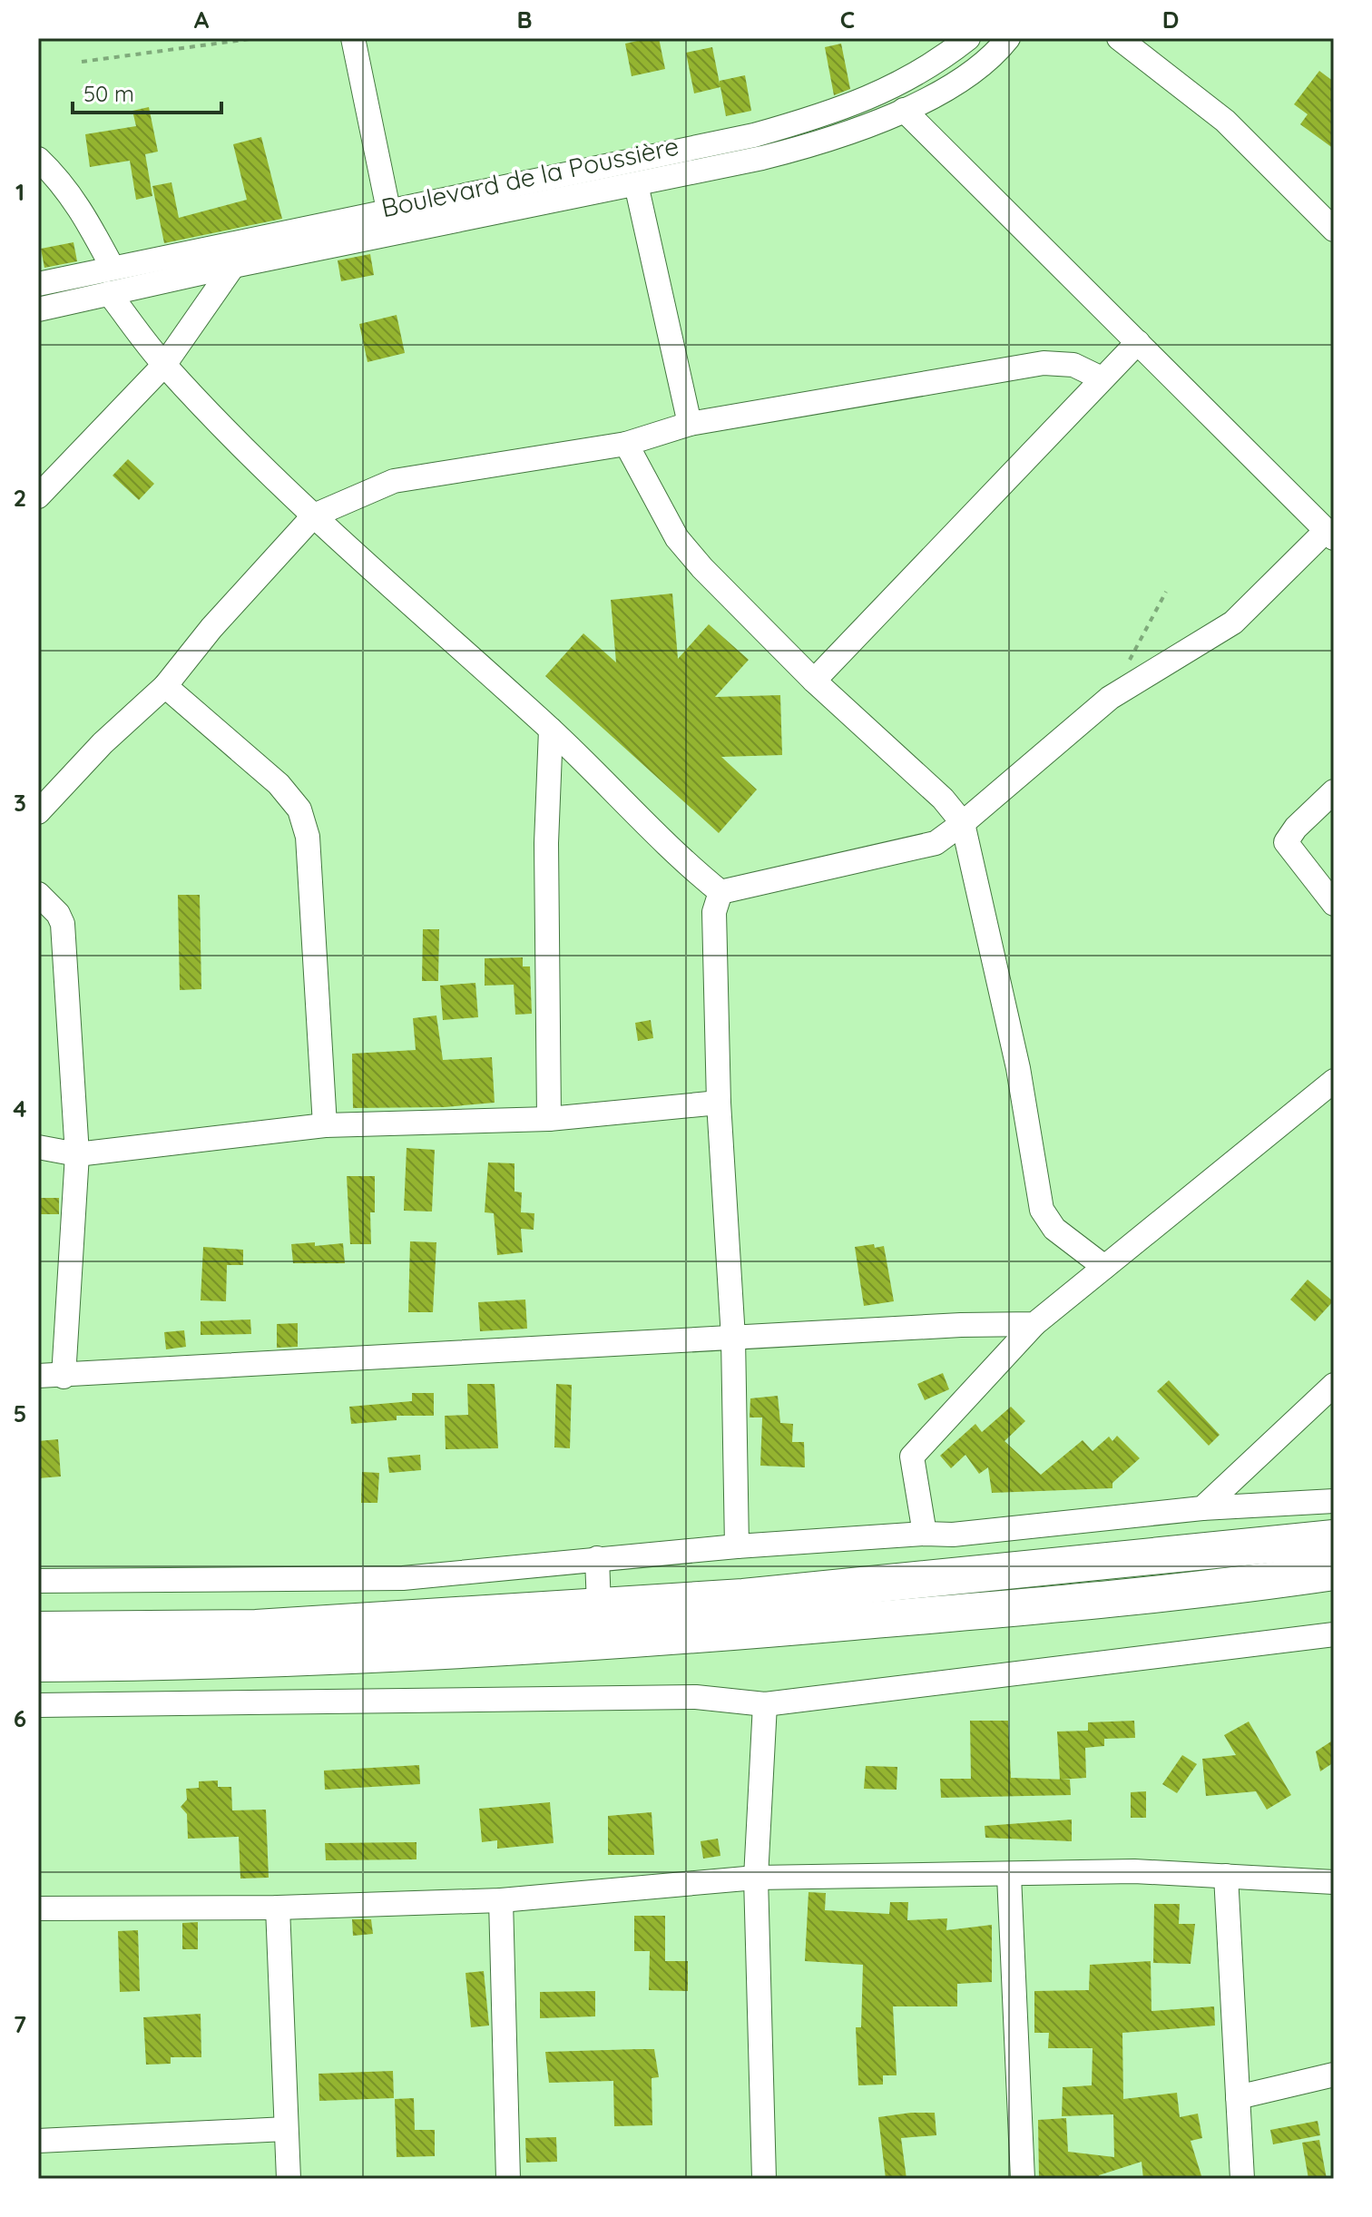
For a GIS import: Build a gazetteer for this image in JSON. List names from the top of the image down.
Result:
{
  "streets": {
    "street": ["Boulevard de la Poussière"]
  },
  "scale_bar": "50 m",
  "grid": {
    "columns": [
      "A",
      "B",
      "C",
      "D"
    ],
    "rows": [
      "1",
      "2",
      "3",
      "4",
      "5",
      "6",
      "7"
    ]
  }
}
